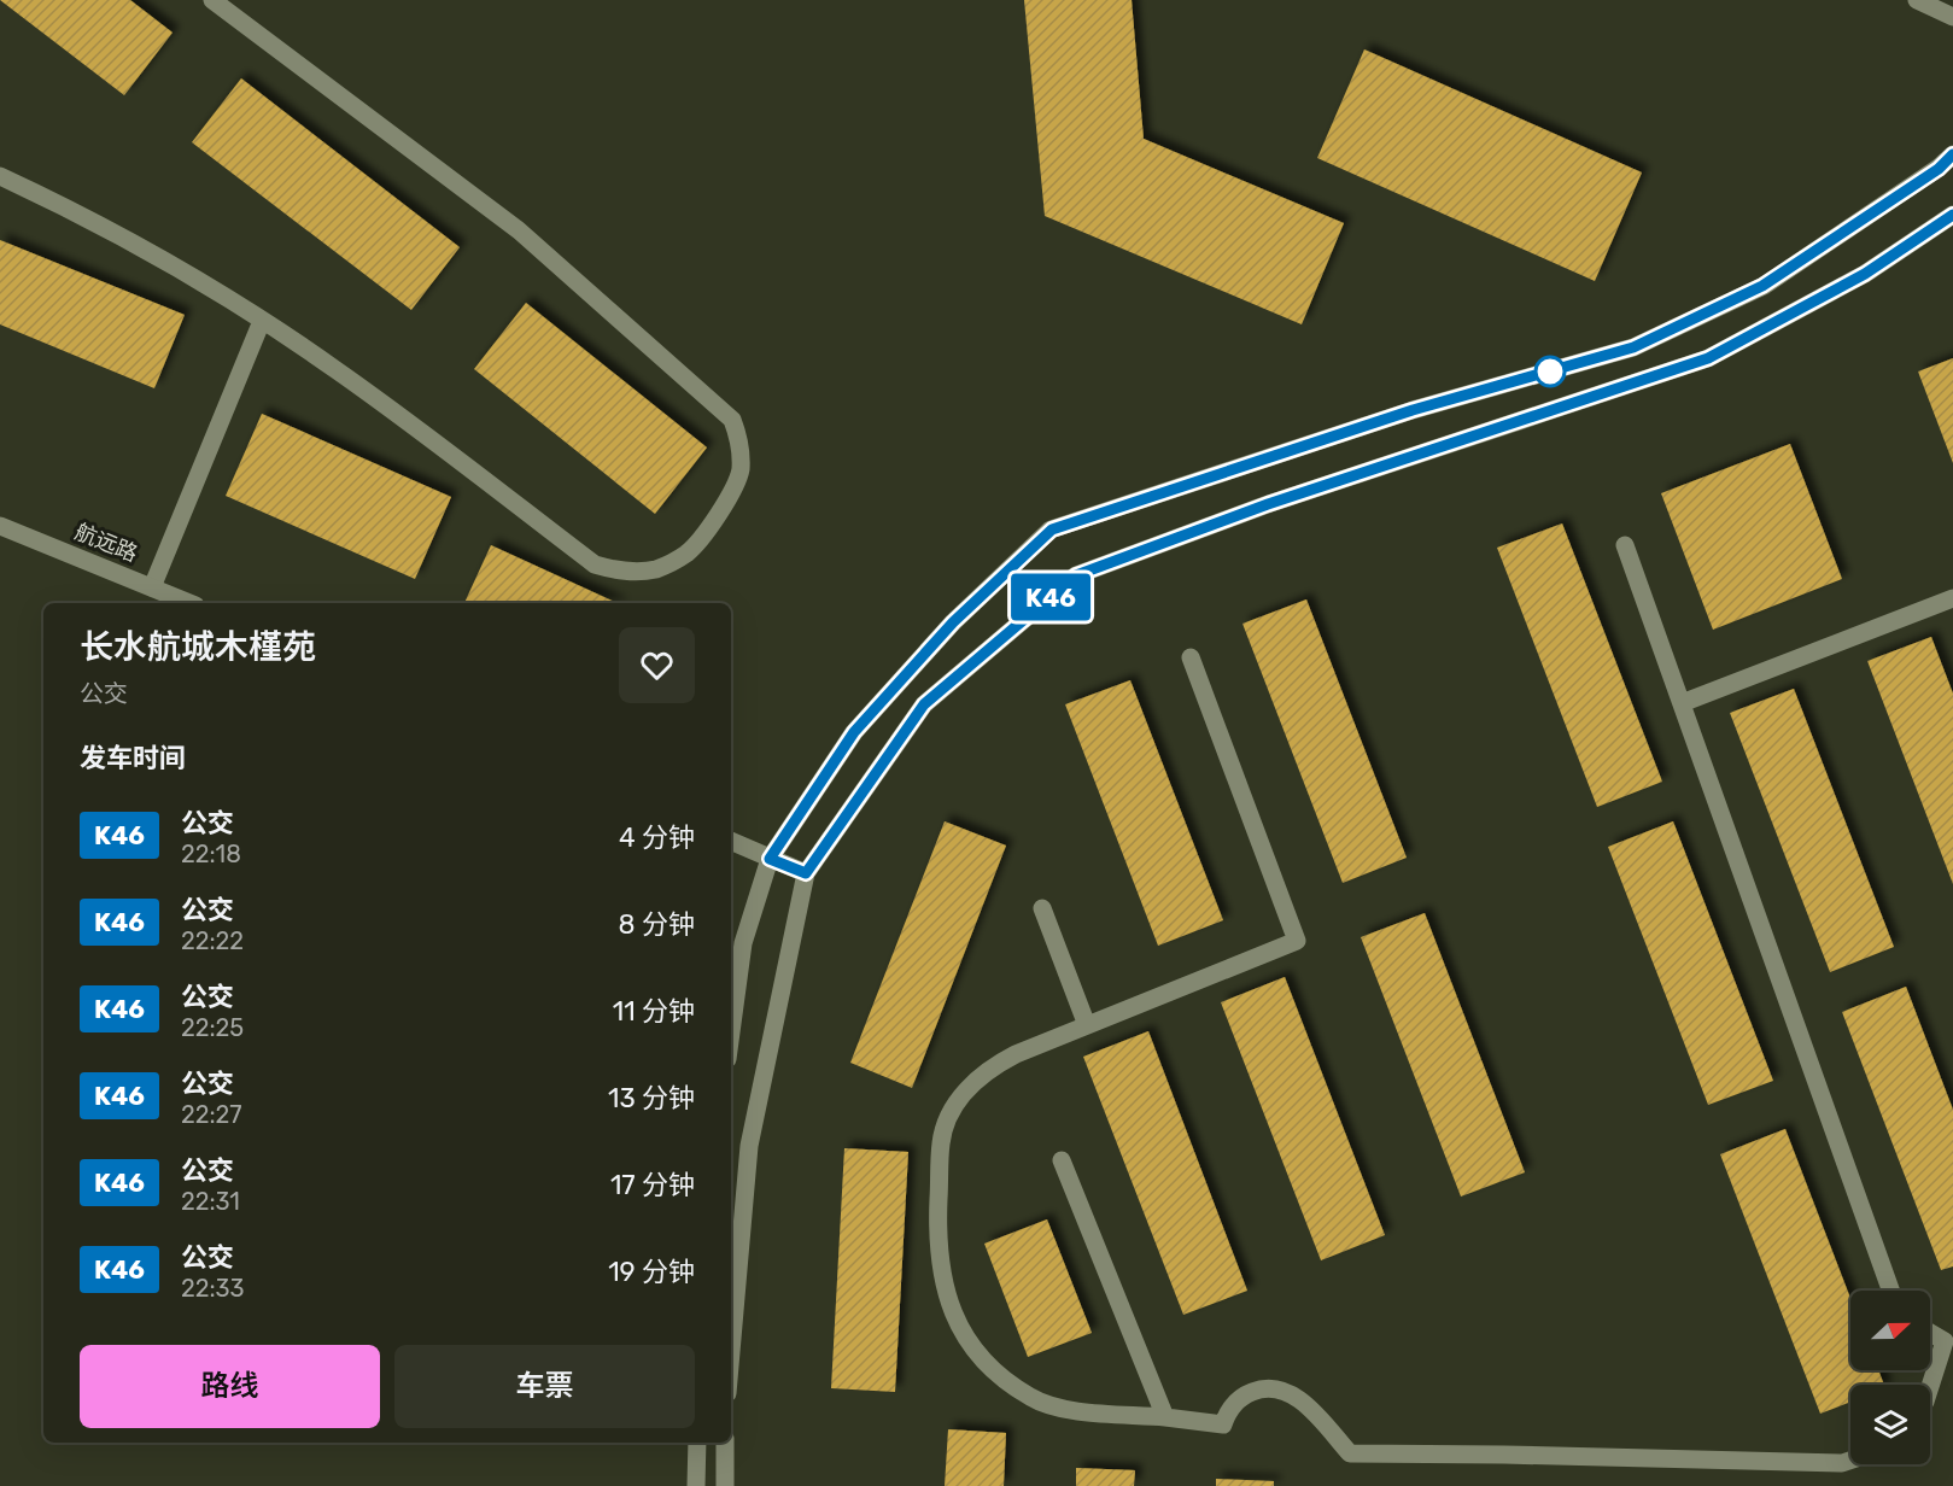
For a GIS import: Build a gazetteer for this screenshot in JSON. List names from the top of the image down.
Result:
{
  "streets": {
    "street": ["航远路"]
  },
  "lines": ["bus line K46"],
  "north": "right",
  "page": {
    "on_map": "K46",
    "heading": [
      ["长水航城木槿苑", "公交"],
      "发车时间"
    ],
    "list": [
      {
        "mark": "K46",
        "name": "公交",
        "note": "22:18",
        "value": "4 分钟"
      },
      {
        "mark": "K46",
        "name": "公交",
        "note": "22:22",
        "value": "8 分钟"
      },
      {
        "mark": "K46",
        "name": "公交",
        "note": "22:25",
        "value": "11 分钟"
      },
      {
        "mark": "K46",
        "name": "公交",
        "note": "22:27",
        "value": "13 分钟"
      },
      {
        "mark": "K46",
        "name": "公交",
        "note": "22:31",
        "value": "17 分钟"
      },
      {
        "mark": "K46",
        "name": "公交",
        "note": "22:33",
        "value": "19 分钟"
      }
    ],
    "buttons": ["路线", "车票"]
  }
}
